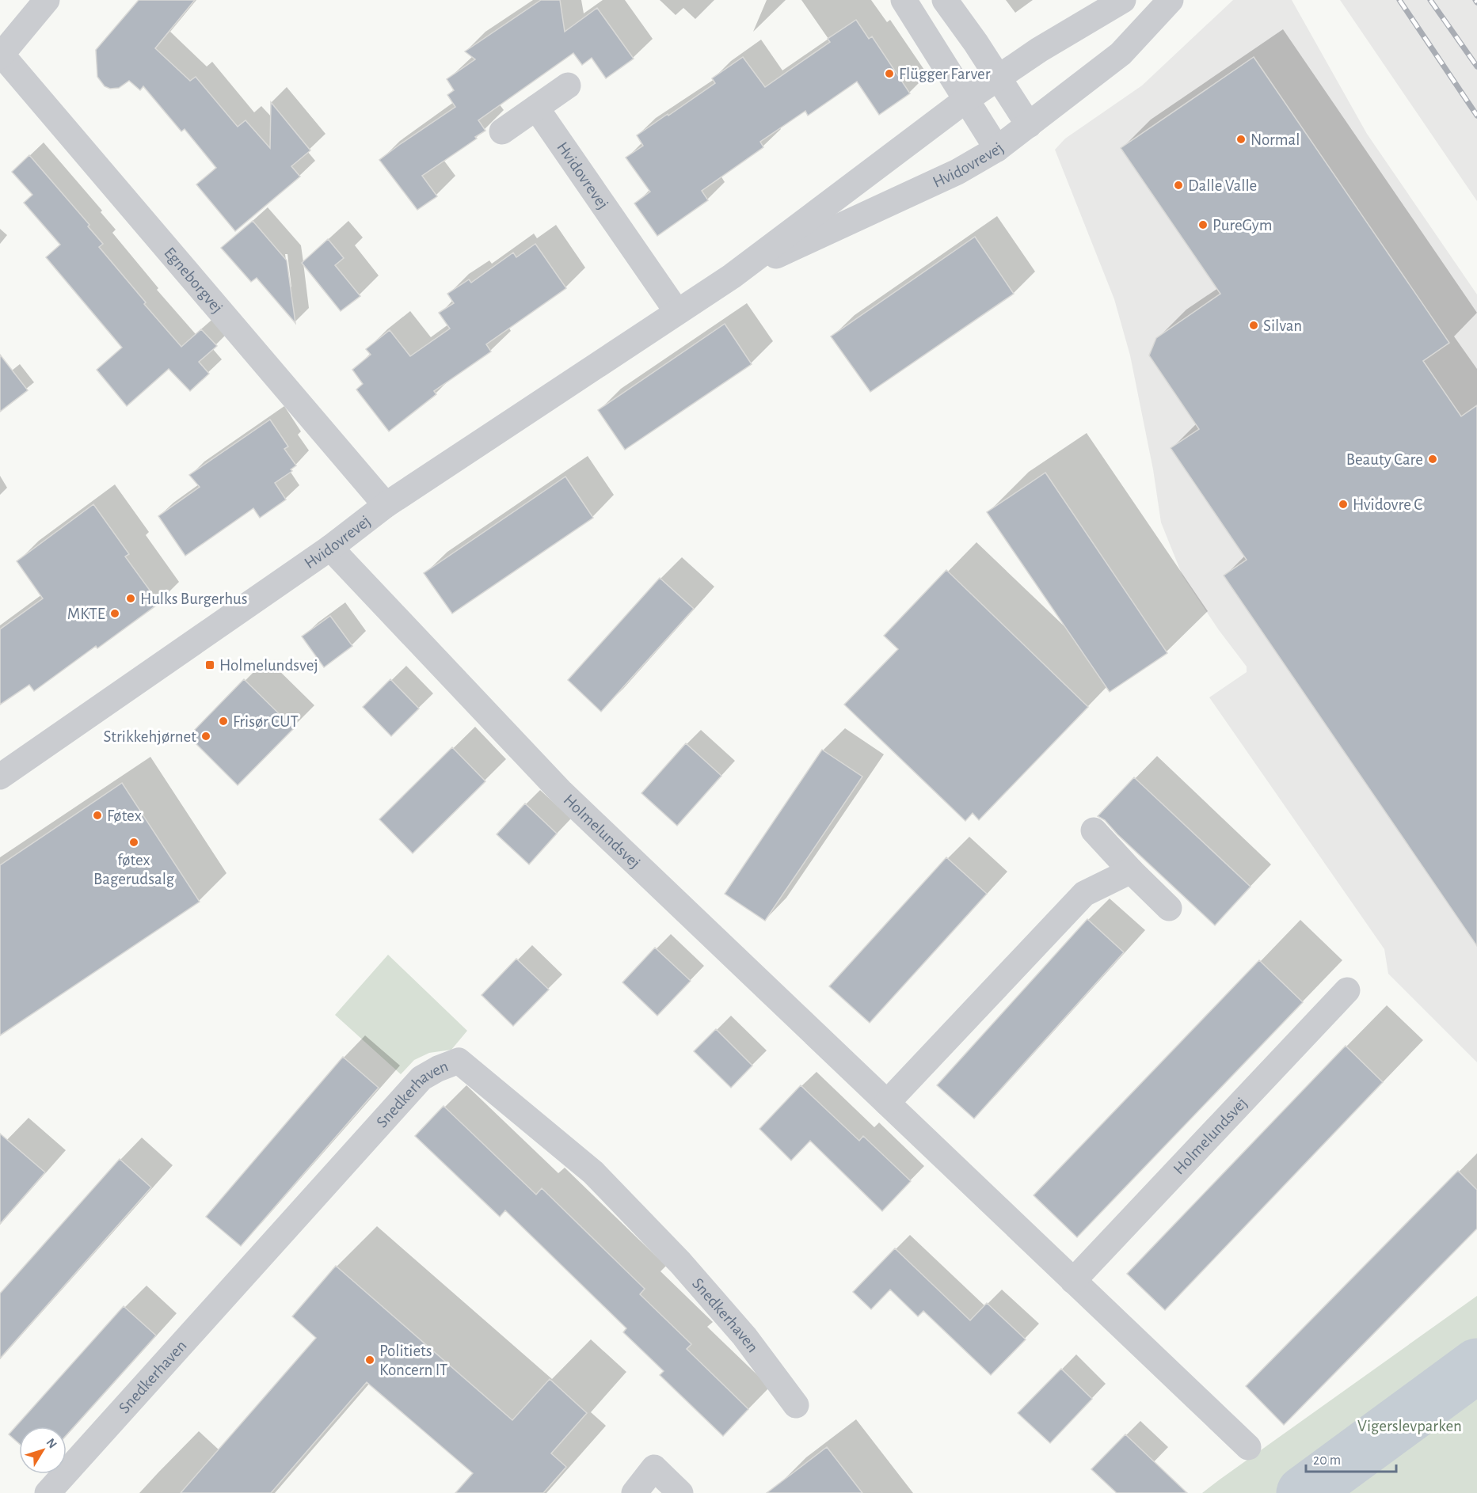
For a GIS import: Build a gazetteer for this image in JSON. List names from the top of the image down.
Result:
{
  "streets": {
    "street": [
      "Hvidovrevej",
      "Egneborgvej",
      "Holmelundsvej",
      "Snedkerhaven"
    ]
  },
  "crossings": [
    ["Hvidovrevej", "Egneborgvej"],
    ["Hvidovrevej", "Holmelundsvej"]
  ],
  "parks": ["Vigerslevparken"],
  "places": {
    "other": [
      "Flügger Farver",
      "Normal",
      "Dalle Valle",
      "PureGym",
      "Silvan",
      "Beauty Care",
      "Hvidovre C",
      "Hulks Burgerhus",
      "MKTE",
      "Frisør CUT",
      "Strikkehjørnet",
      "Føtex",
      "føtex Bagerudsalg",
      "Politiets Koncern IT"
    ],
    "transit": ["Holmelundsvej"]
  },
  "scale_bar": "20 m",
  "north": "top right"
}
